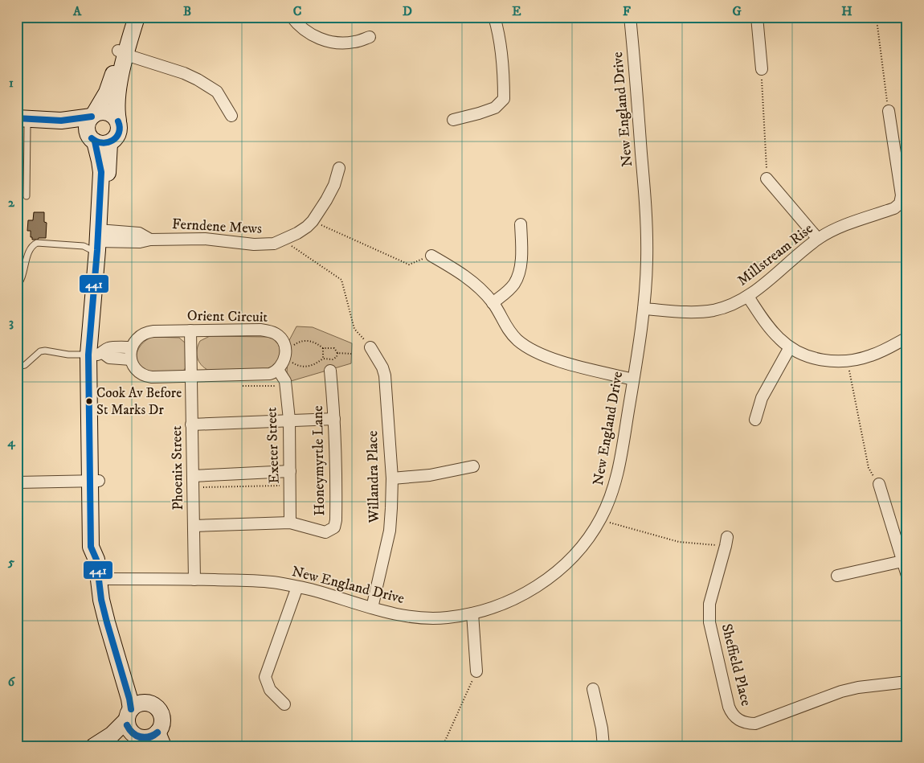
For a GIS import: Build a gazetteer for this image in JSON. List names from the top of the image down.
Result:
{
  "streets": {
    "street": [
      "New England Drive",
      "Ferndene Mews",
      "Millstream Rise",
      "Orient Circuit",
      "Exeter Street",
      "Honeymyrtle Lane",
      "Phoenix Street",
      "Willandra Place",
      "Sheffield Place"
    ]
  },
  "crossings": [
    ["New England Drive", "Millstream Rise"],
    ["New England Drive", "Phoenix Street"],
    ["New England Drive", "Willandra Place"],
    ["Orient Circuit", "Exeter Street"],
    ["Orient Circuit", "Phoenix Street"],
    ["Exeter Street", "Honeymyrtle Lane"],
    ["Honeymyrtle Lane", "Phoenix Street"]
  ],
  "places": ["Cook Av Before St Marks Dr"],
  "lines": ["transit line 441"],
  "grid": {
    "columns": [
      "A",
      "B",
      "C",
      "D",
      "E",
      "F",
      "G",
      "H"
    ],
    "rows": [
      "1",
      "2",
      "3",
      "4",
      "5",
      "6"
    ]
  }
}
